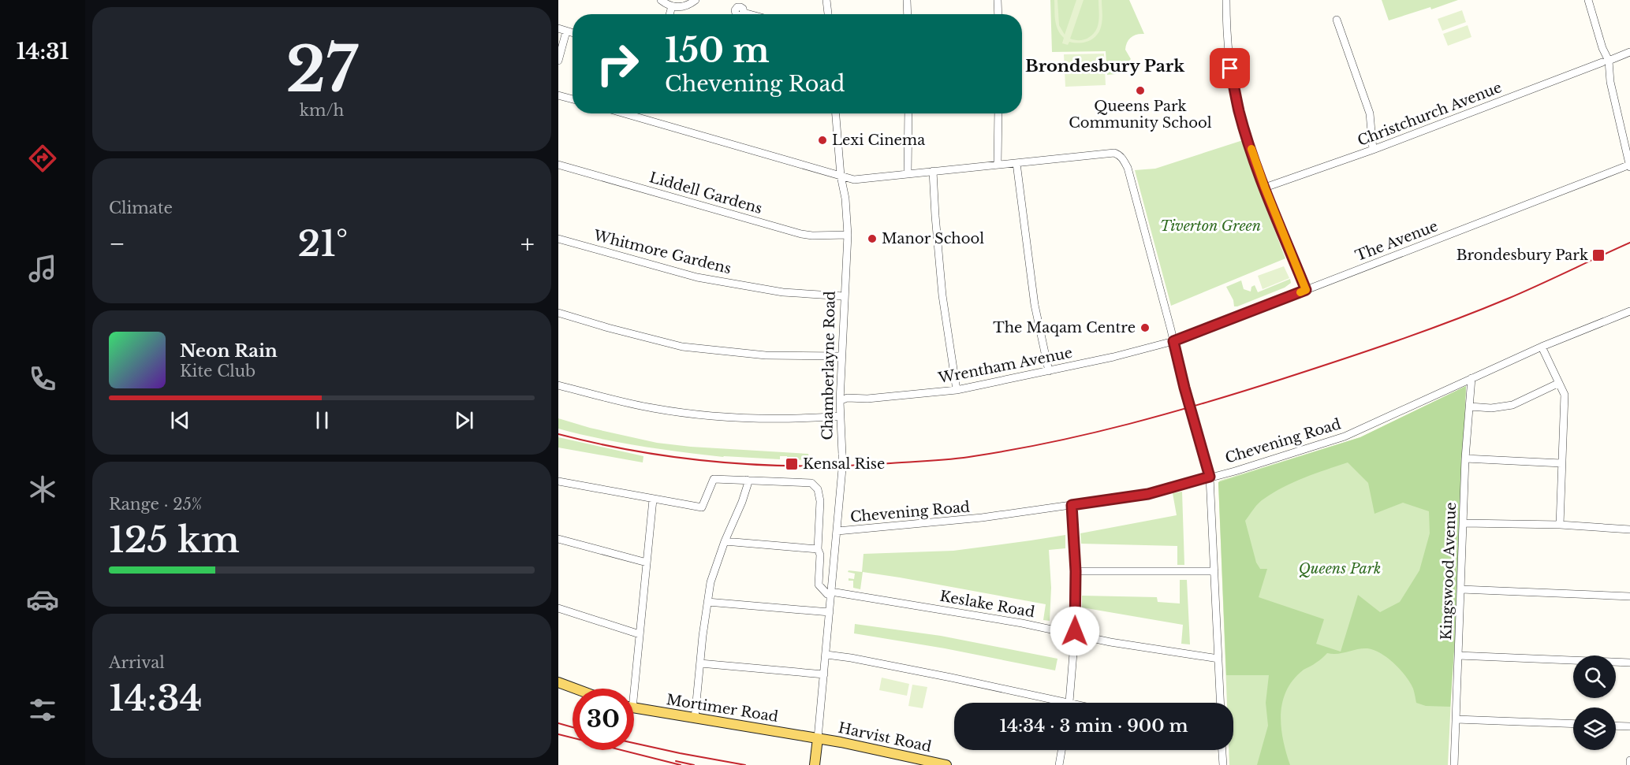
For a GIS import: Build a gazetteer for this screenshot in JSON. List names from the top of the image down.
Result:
{
  "streets": {
    "main road": ["Chamberlayne Road", "Mortimer Road", "Harvist Road"],
    "street": [
      "Christchurch Avenue",
      "Liddell Gardens",
      "The Avenue",
      "Whitmore Gardens",
      "Wrentham Avenue",
      "Chevening Road",
      "Kingswood Avenue",
      "Keslake Road"
    ]
  },
  "crossings": [
    ["Liddell Gardens", "Chamberlayne Road"],
    ["The Avenue", "Wrentham Avenue"],
    ["Whitmore Gardens", "Chamberlayne Road"],
    ["Chamberlayne Road", "Wrentham Avenue"],
    ["Chamberlayne Road", "Chevening Road"],
    ["Chamberlayne Road", "Keslake Road"],
    ["Chamberlayne Road", "Mortimer Road"],
    ["Chamberlayne Road", "Harvist Road"],
    ["Chevening Road", "Kingswood Avenue"],
    ["Mortimer Road", "Harvist Road"]
  ],
  "districts": ["Brondesbury Park"],
  "parks": ["Tiverton Green", "Queens Park"],
  "places": {
    "other": [
      "Queens Park Community School",
      "Lexi Cinema",
      "Manor School",
      "The Maqam Centre"
    ],
    "transit": ["Brondesbury Park", "Kensal Rise"]
  },
  "page": {
    "tabs": "14:31",
    "tile": [
      ["27", "km/h"],
      "Climate",
      ["Range · 25%", "125 km"],
      ["Arrival", "14:34"]
    ],
    "turn": ["150 m", "Chevening Road"],
    "heat": ["−", "21°", "+"],
    "song": ["Neon Rain", "Kite Club"],
    "limit": "30",
    "trip": "14:34 · 3 min · 900 m"
  }
}
